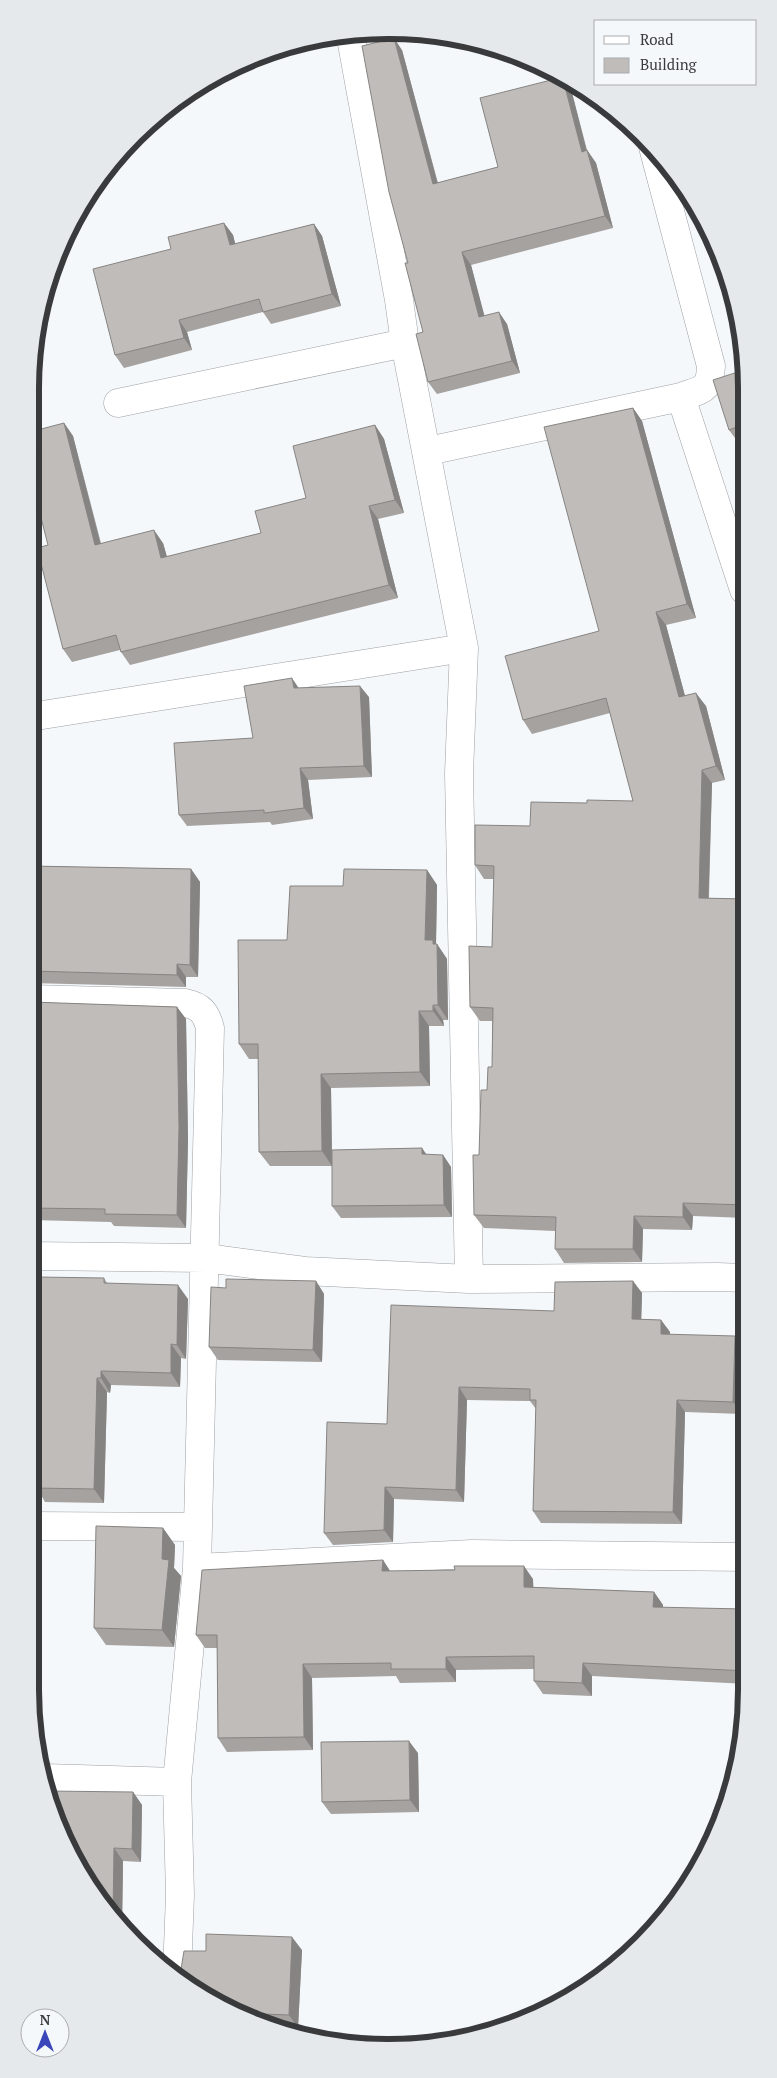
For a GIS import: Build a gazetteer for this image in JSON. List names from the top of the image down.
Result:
{
  "legend": ["Road", "Building"],
  "north": "top"
}
